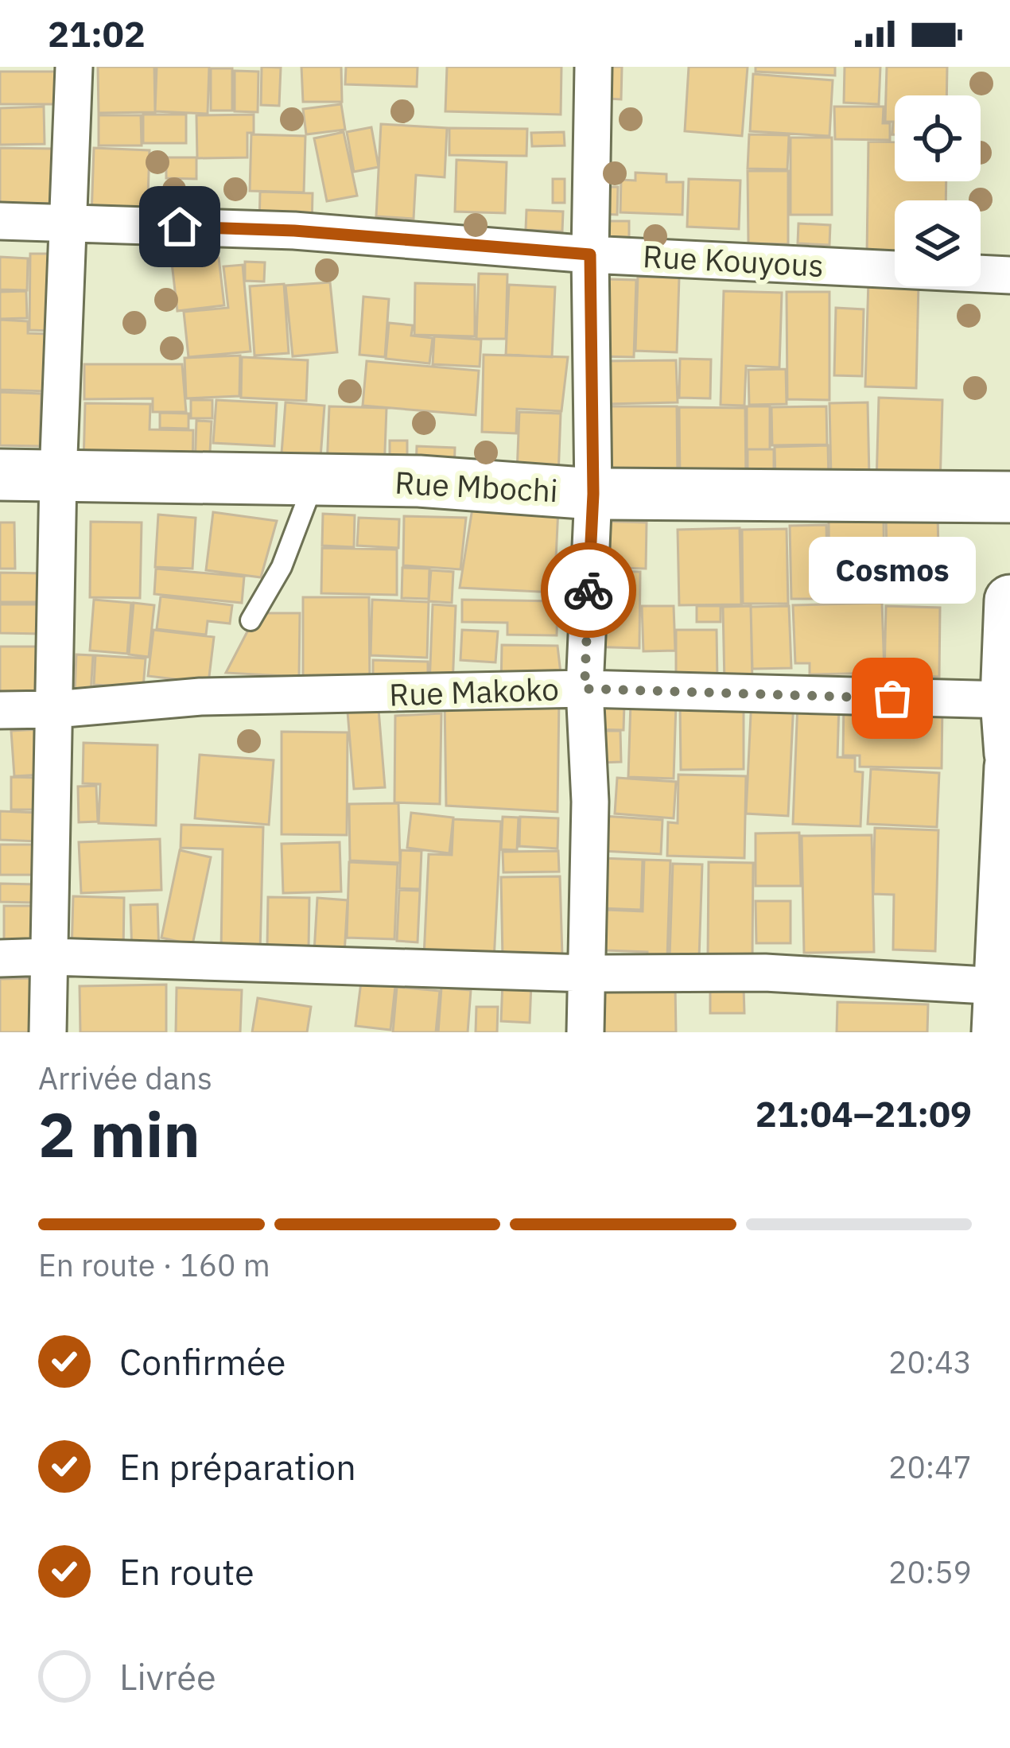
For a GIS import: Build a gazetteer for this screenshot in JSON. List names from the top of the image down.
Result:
{
  "streets": {
    "main road": ["Rue Mbochi"],
    "street": ["Rue Kouyous", "Rue Makoko"]
  },
  "places": ["Cosmos"],
  "page": {
    "status": "21:02",
    "bubble": "Cosmos",
    "heading": ["2 min", "Arrivée dans", "21:04–21:09"],
    "bar": "En route · 160 m",
    "list": [
      ["Confirmée", "20:43"],
      ["En préparation", "20:47"],
      ["En route", "20:59"],
      "Livrée"
    ]
  }
}
